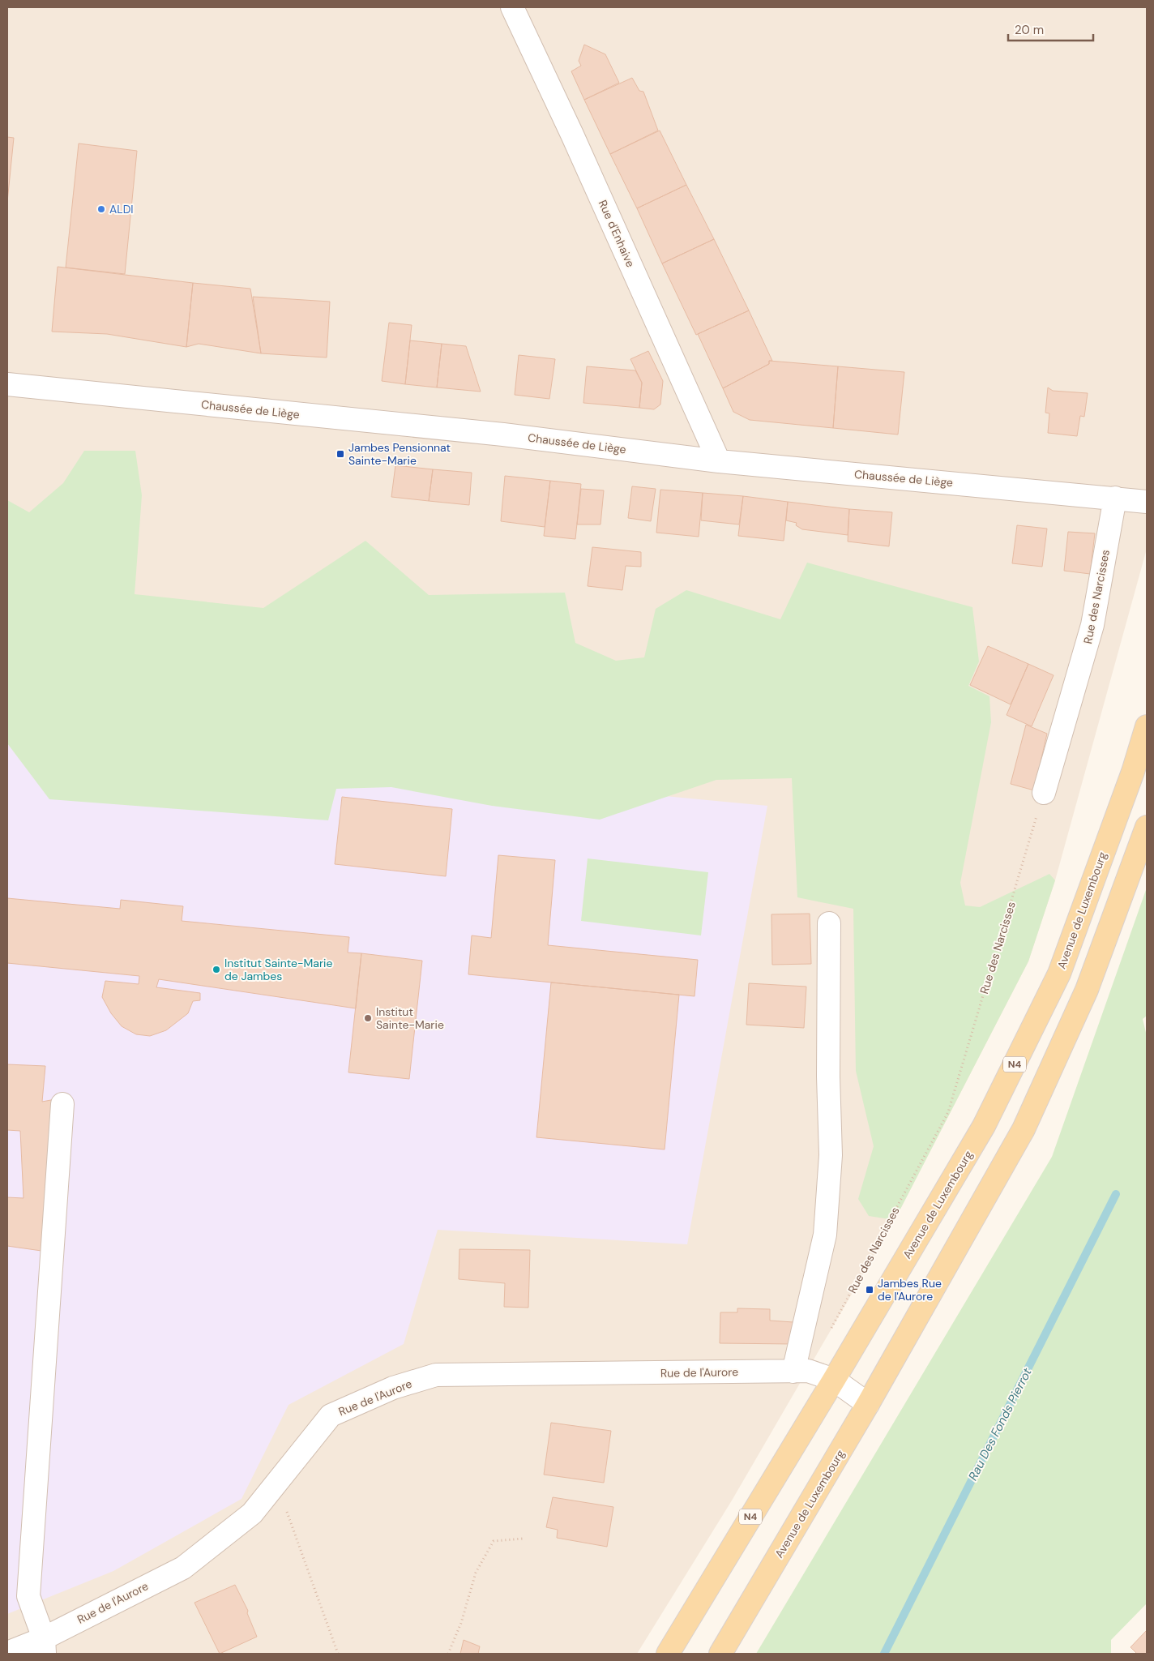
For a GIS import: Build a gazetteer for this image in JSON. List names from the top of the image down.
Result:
{
  "streets": {
    "main road": ["Avenue de Luxembourg", "N4"],
    "street": [
      "Rue d'Enhaive",
      "Chaussée de Liège",
      "Rue des Narcisses",
      "Rue de l'Aurore"
    ]
  },
  "crossings": [
    ["Rue d'Enhaive", "Chaussée de Liège"],
    ["Chaussée de Liège", "Rue des Narcisses"],
    ["Avenue de Luxembourg", "Rue de l'Aurore"]
  ],
  "water": ["Rau Des Fonds Pierrot"],
  "places": {
    "other": ["ALDI", "Institut Sainte-Marie de Jambes", "Institut Sainte-Marie"],
    "transit": ["Jambes Pensionnat Sainte-Marie", "Jambes Rue de l'Aurore"]
  },
  "scale_bar": "20 m"
}
